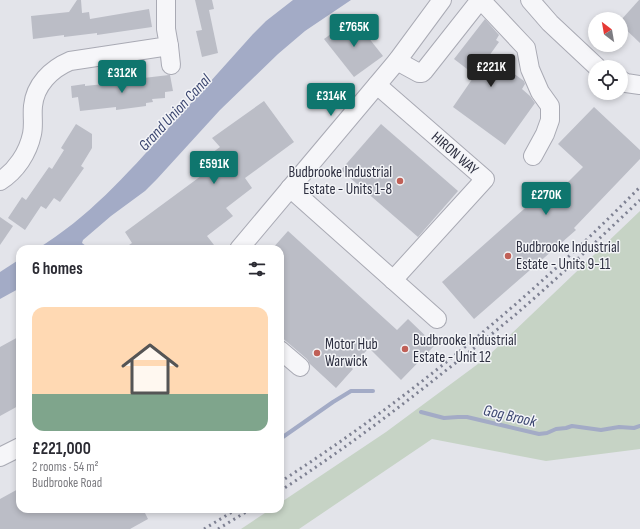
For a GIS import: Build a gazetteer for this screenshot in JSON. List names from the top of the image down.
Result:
{
  "streets": {
    "street": ["HIRON WAY"]
  },
  "water": ["Grand Union Canal", "Gog Brook"],
  "places": [
    "Budbrooke Industrial Estate - Units 1-8",
    "Budbrooke Industrial Estate - Units 9-11",
    "Budbrooke Industrial Estate - Unit 12",
    "Motor Hub Warwick"
  ],
  "north": "top left",
  "page": {
    "price": [
      "£765K",
      "£221K",
      "£312K",
      "£314K",
      "£591K",
      "£270K"
    ],
    "heading": "6 homes",
    "list": [
      {
        "name": "£221,000",
        "note": "2 rooms · 54 m² · Budbrooke Road"
      }
    ]
  }
}
